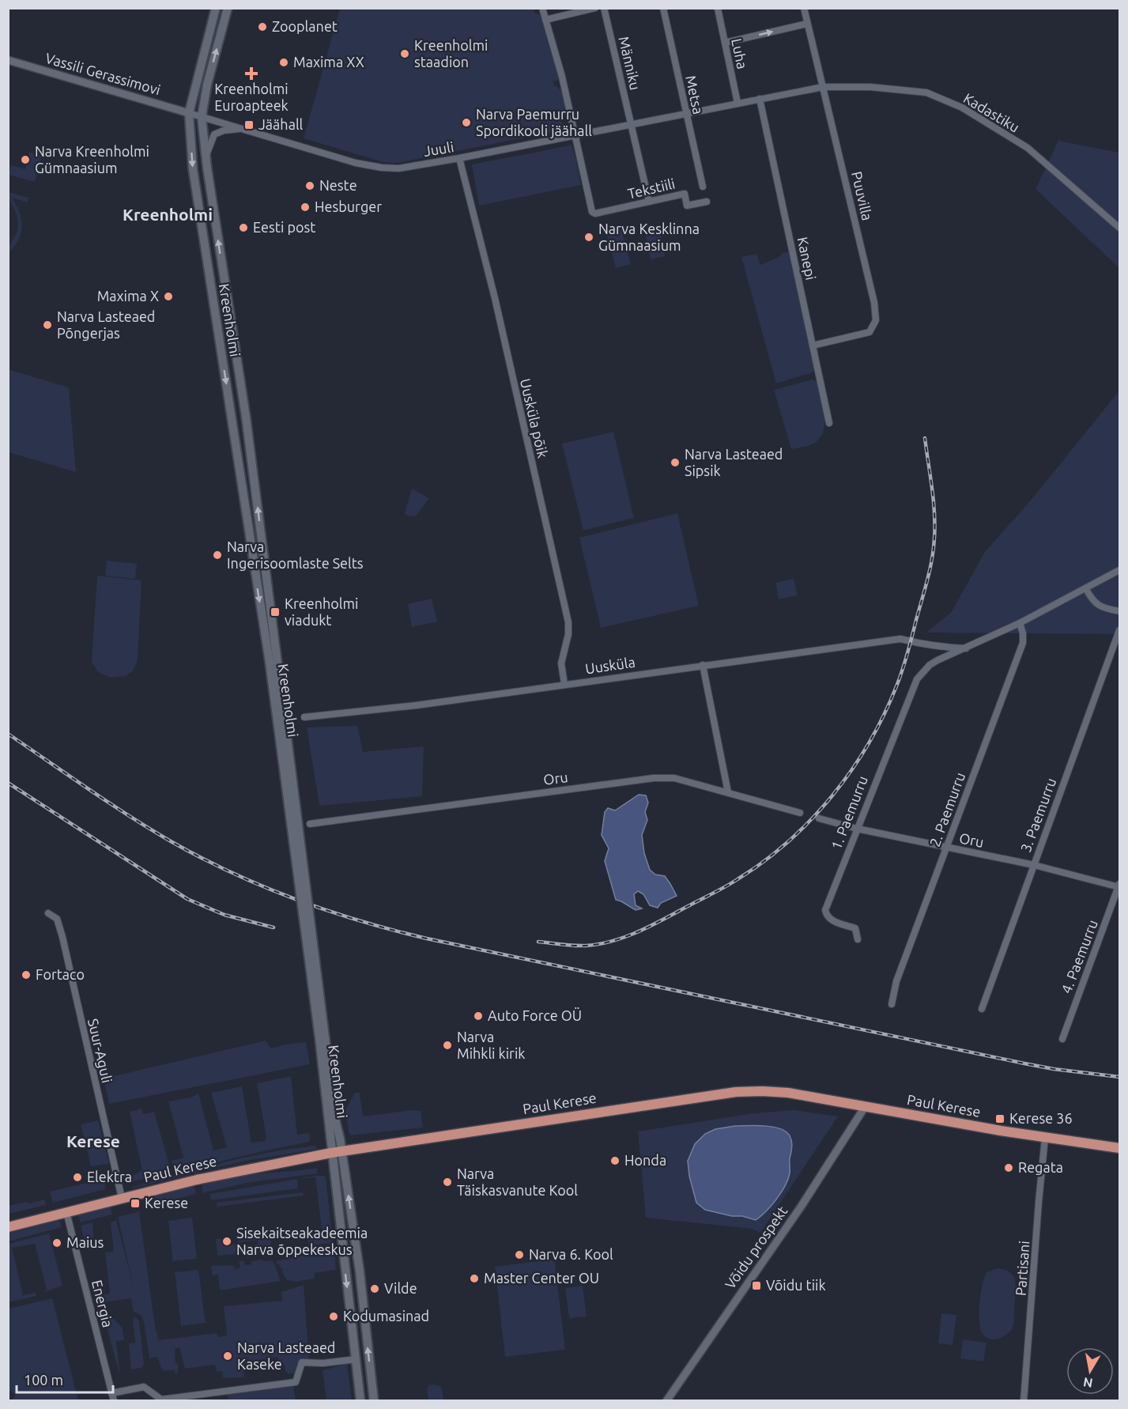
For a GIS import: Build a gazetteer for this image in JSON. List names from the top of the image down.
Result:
{
  "streets": {
    "highway": ["Paul Kerese"],
    "main road": ["Kreenholmi"],
    "street": [
      "Luha",
      "Männiku",
      "Vassili Gerassimovi",
      "Metsa",
      "Kadastiku",
      "Juuli",
      "Tekstiili",
      "Puuvilla",
      "Kanepi",
      "Uusküla põik",
      "Uusküla",
      "Oru",
      "2. Paemurru",
      "1. Paemurru",
      "3. Paemurru",
      "4. Paemurru",
      "Suur-Aguli",
      "Võidu prospekt",
      "Partisani",
      "Energia"
    ]
  },
  "crossings": [
    ["Luha", "Juuli"],
    ["Männiku", "Juuli"],
    ["Männiku", "Tekstiili"],
    ["Vassili Gerassimovi", "Juuli"],
    ["Vassili Gerassimovi", "Kreenholmi"],
    ["Metsa", "Juuli"],
    ["Kadastiku", "Juuli"],
    ["Kadastiku", "Puuvilla"],
    ["Juuli", "Tekstiili"],
    ["Juuli", "Puuvilla"],
    ["Juuli", "Kanepi"],
    ["Juuli", "Kreenholmi"],
    ["Juuli", "Uusküla põik"],
    ["Puuvilla", "Kanepi"],
    ["Kreenholmi", "Paul Kerese"],
    ["Uusküla põik", "Uusküla"],
    ["Uusküla", "1. Paemurru"],
    ["Oru", "2. Paemurru"],
    ["Oru", "1. Paemurru"],
    ["Oru", "3. Paemurru"],
    ["Oru", "4. Paemurru"],
    ["Suur-Aguli", "Paul Kerese"],
    ["Paul Kerese", "Võidu prospekt"],
    ["Paul Kerese", "Partisani"],
    ["Paul Kerese", "Energia"]
  ],
  "districts": ["Kreenholmi", "Kerese"],
  "places": {
    "other": [
      "Zooplanet",
      "Kreenholmi staadion",
      "Maxima XX",
      "Narva Paemurru Spordikooli jäähall",
      "Narva Kreenholmi Gümnaasium",
      "Neste",
      "Hesburger",
      "Eesti post",
      "Narva Kesklinna Gümnaasium",
      "Maxima X",
      "Narva Lasteaed Põngerjas",
      "Narva Lasteaed Sipsik",
      "Narva Ingerisoomlaste Selts",
      "Fortaco",
      "Auto Force OÜ",
      "Narva Mihkli kirik",
      "Honda",
      "Regata",
      "Elektra",
      "Narva Täiskasvanute Kool",
      "Sisekaitseakadeemia Narva õppekeskus",
      "Maius",
      "Narva 6. Kool",
      "Master Center OU",
      "Vilde",
      "Kodumasinad",
      "Narva Lasteaed Kaseke"
    ],
    "health": ["Kreenholmi Euroapteek"],
    "transit": [
      "Jäähall",
      "Kreenholmi viadukt",
      "Kerese 36",
      "Kerese",
      "Võidu tiik"
    ]
  },
  "scale_bar": "100 m",
  "north": "bottom"
}
